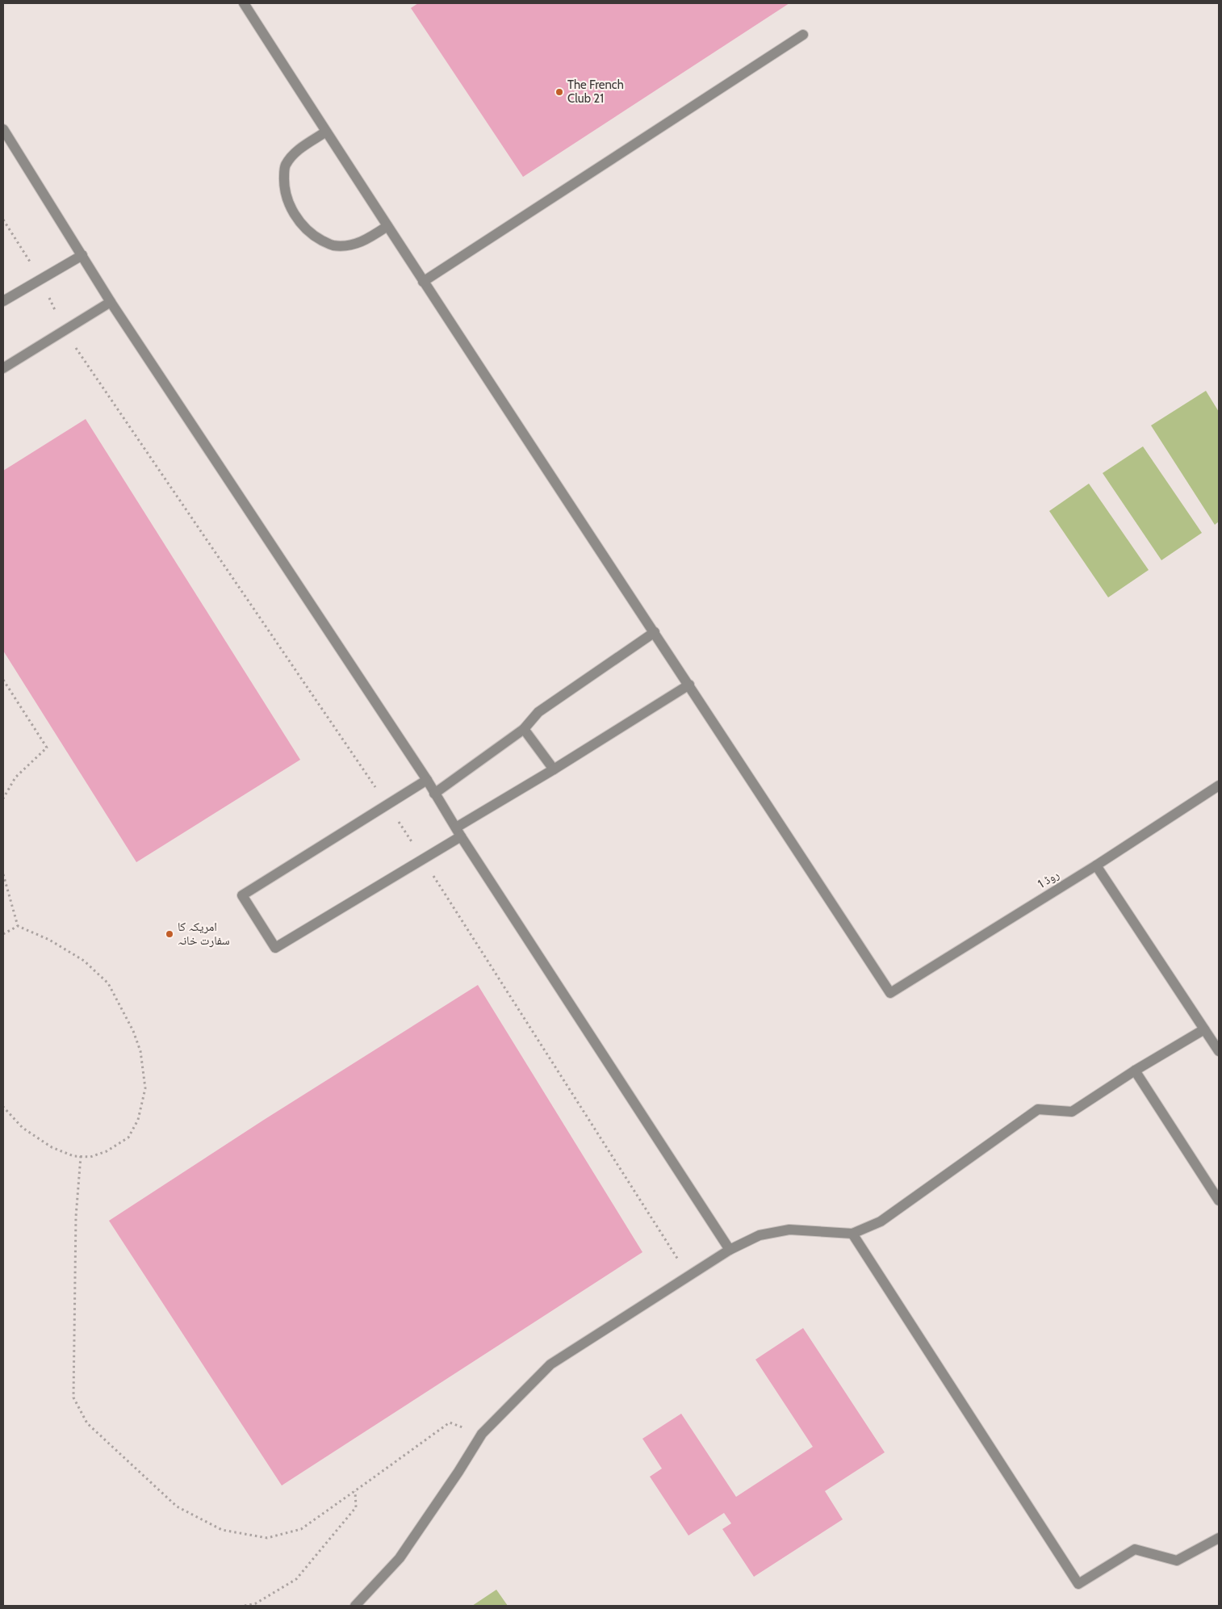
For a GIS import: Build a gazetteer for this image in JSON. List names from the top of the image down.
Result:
{
  "streets": {
    "street": ["روڈ 1"]
  },
  "places": ["The French Club 21", "امریکہ کا سفارت خانہ"]
}
